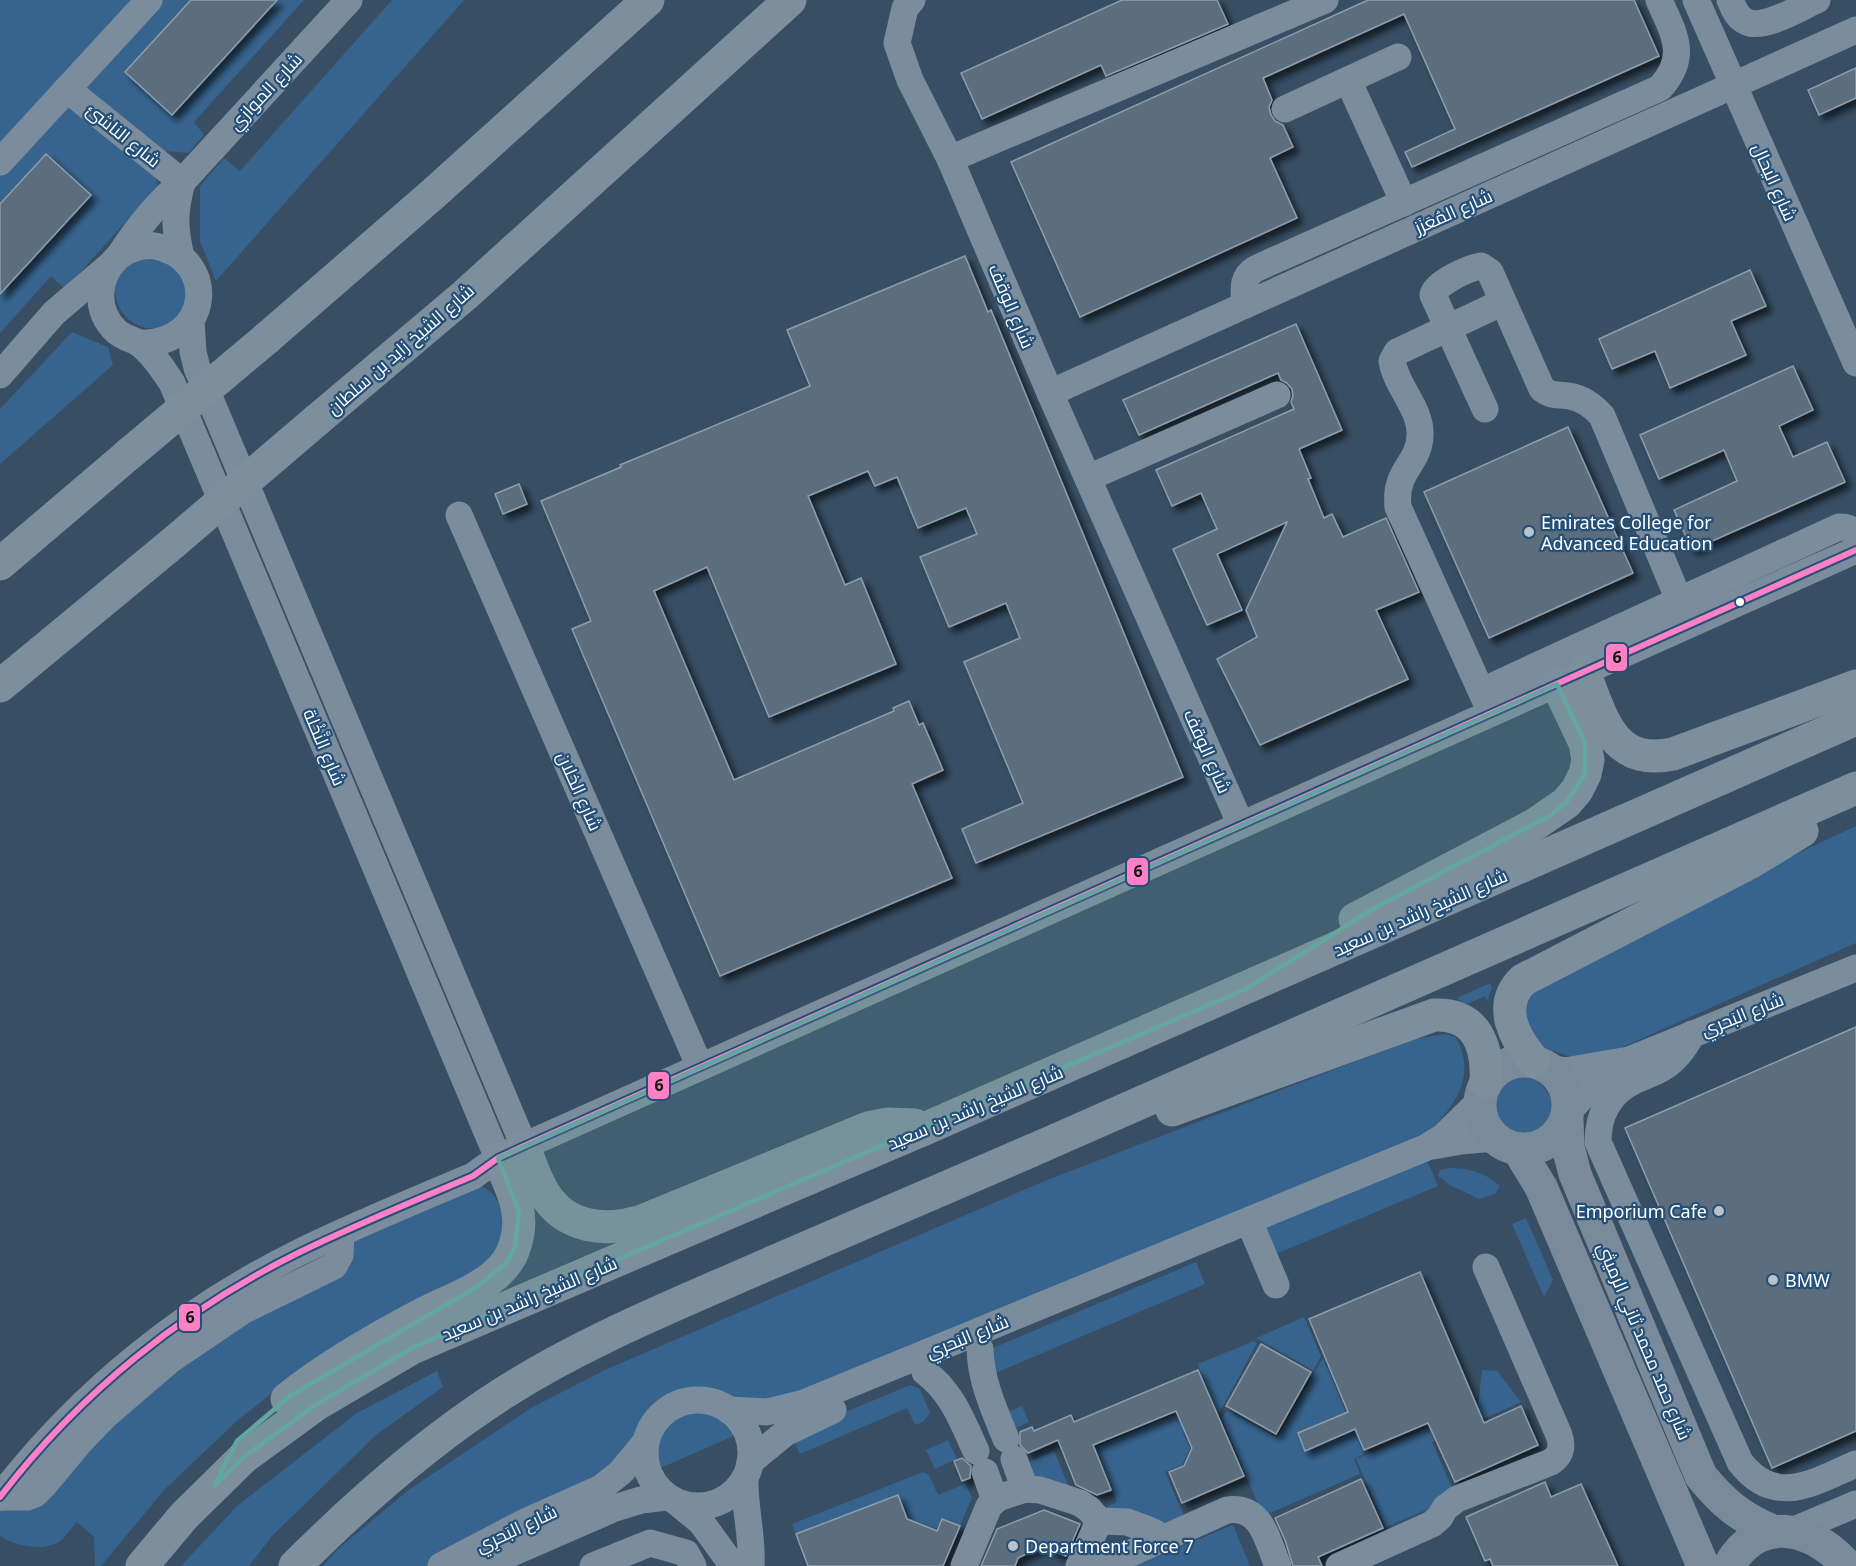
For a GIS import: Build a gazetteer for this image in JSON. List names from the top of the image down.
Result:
{
  "streets": {
    "highway": ["شارع الشيخ زايد بن سلطان", "شارع الشيخ راشد بن سعيد"],
    "main road": ["شارع حمد محمد ثاني الرميثي"],
    "street": [
      "شارع الموازي",
      "شارع الناشئ",
      "شارع اليحال",
      "شارع المُعَزَز",
      "شارع الوقف",
      "شارع النَّخْلة",
      "شارع الخلان",
      "شارع البَحرِي"
    ]
  },
  "crossings": [
    ["شارع الموازي", "شارع الناشئ"],
    ["شارع الموازي", "شارع النَّخْلة"],
    ["شارع اليحال", "شارع المُعَزَز"],
    ["شارع المُعَزَز", "شارع الوقف"],
    ["شارع البَحرِي", "شارع حمد محمد ثاني الرميثي"]
  ],
  "places": [
    "Emirates College for Advanced Education",
    "Emporium Cafe",
    "BMW",
    "Department Force 7"
  ],
  "lines": ["transit line 6"]
}
